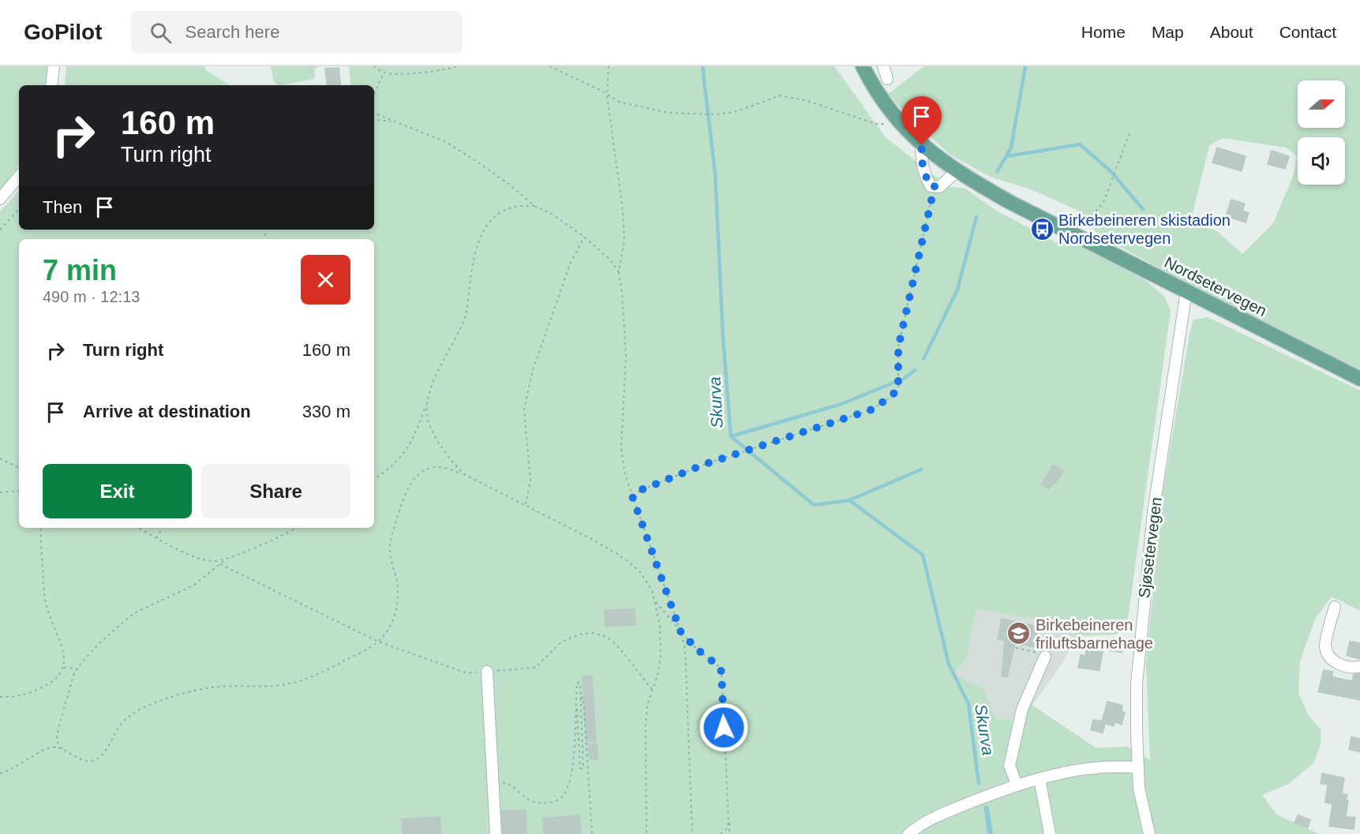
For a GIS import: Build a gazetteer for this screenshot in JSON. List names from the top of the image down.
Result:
{
  "streets": {
    "main road": ["Nordsetervegen"],
    "street": ["Sjøsetervegen"]
  },
  "crossings": [
    ["Nordsetervegen", "Sjøsetervegen"]
  ],
  "water": ["Skurva"],
  "places": {
    "bus stop": ["Birkebeineren skistadion Nordsetervegen"],
    "school or university": ["Birkebeineren friluftsbarnehage"]
  },
  "north": "right",
  "page": {
    "header": "GoPilot",
    "search": "Search here",
    "nav": [
      "Home",
      "Map",
      "About",
      "Contact"
    ],
    "turn": ["160 m", "Turn right"],
    "then": "Then",
    "heading": ["7 min", "490 m · 12:13"],
    "list": [
      {
        "name": "Turn right",
        "value": "160 m"
      },
      {
        "name": "Arrive at destination",
        "value": "330 m"
      }
    ],
    "buttons": ["Exit", "Share"]
  }
}
